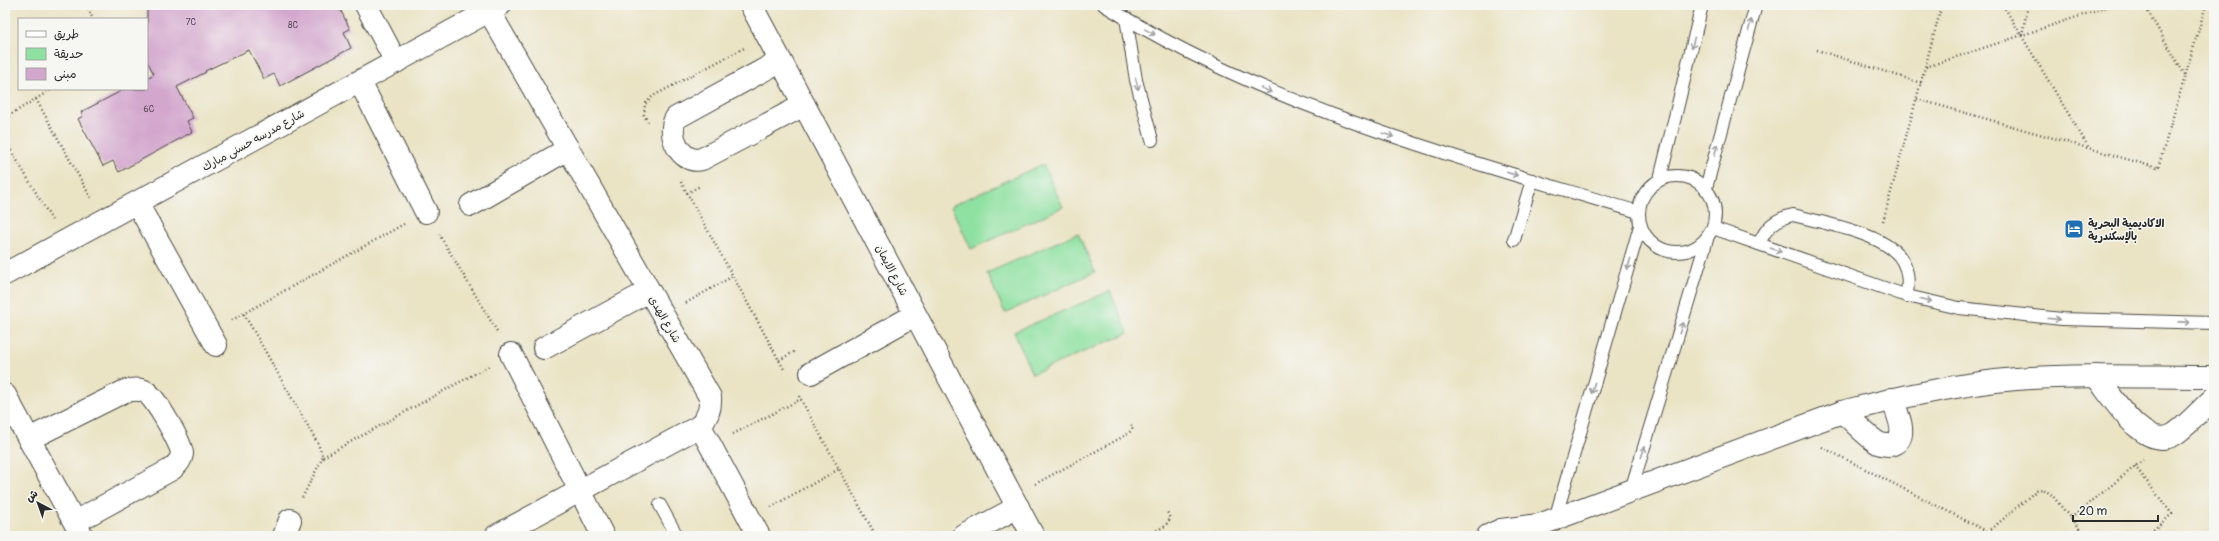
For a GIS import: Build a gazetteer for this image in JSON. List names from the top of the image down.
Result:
{
  "streets": {
    "street": ["شارع مدرسه حسنى مبارك", "شارع الايمان", "شارع الهدى"]
  },
  "crossings": [
    ["شارع مدرسه حسنى مبارك", "شارع الهدى"]
  ],
  "places": {
    "hotel": ["الاكاديمية البحرية بالإسكندرية"]
  },
  "house_numbers": ["7C", "8C", "6C"],
  "legend": ["طريق", "حديقة", "مبنى"],
  "scale_bar": "20 m",
  "north": "top left"
}
